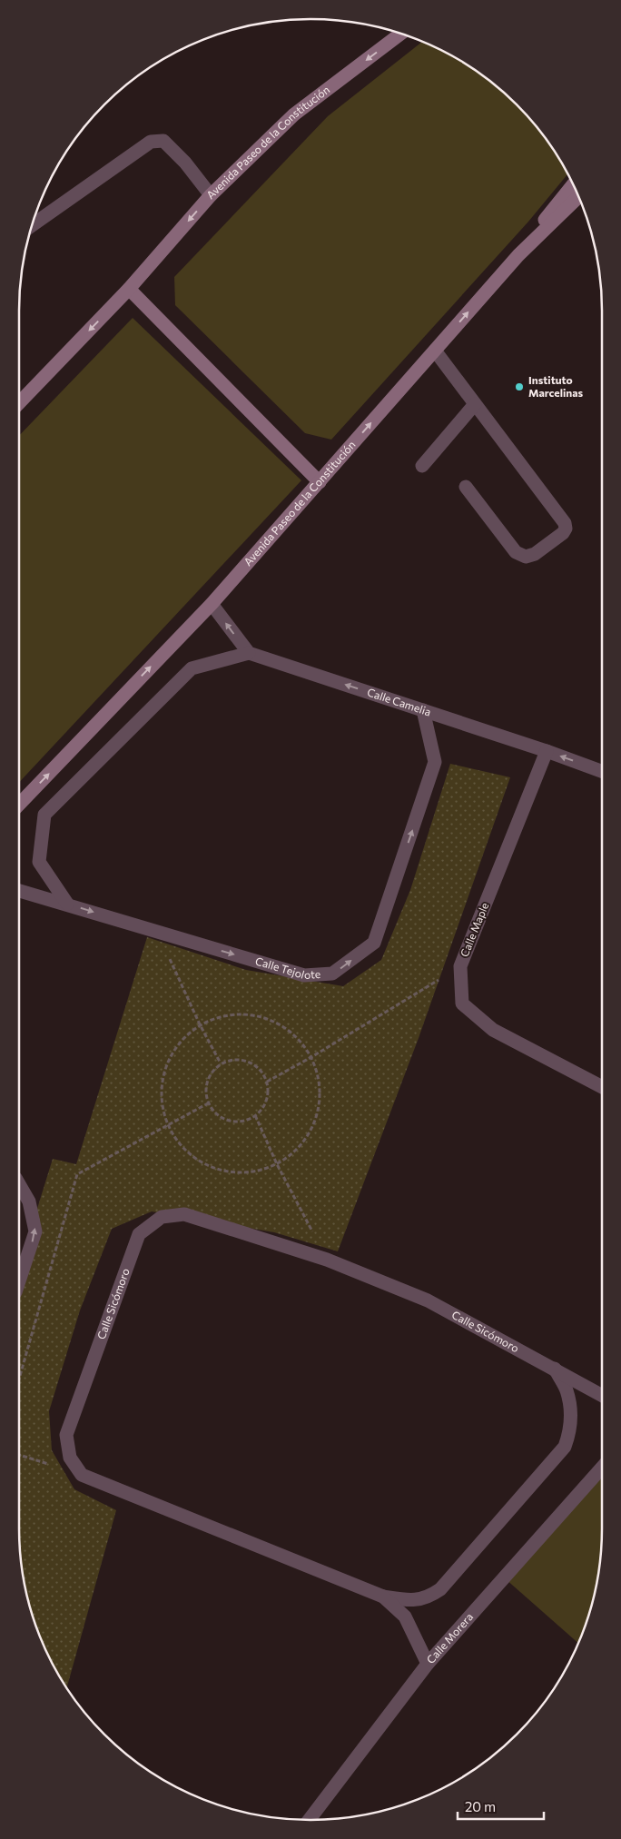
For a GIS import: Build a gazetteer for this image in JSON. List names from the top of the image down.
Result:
{
  "streets": {
    "street": [
      "Avenida Paseo de la Constitución",
      "Calle Camelia",
      "Calle Maple",
      "Calle Tejolote",
      "Calle Sicómoro",
      "Calle Morera"
    ]
  },
  "crossings": [
    ["Calle Camelia", "Calle Maple"],
    ["Calle Camelia", "Calle Tejolote"],
    ["Calle Sicómoro", "Calle Morera"]
  ],
  "one_way": ["Calle Camelia"],
  "places": ["Instituto Marcelinas"],
  "scale_bar": "20 m"
}
